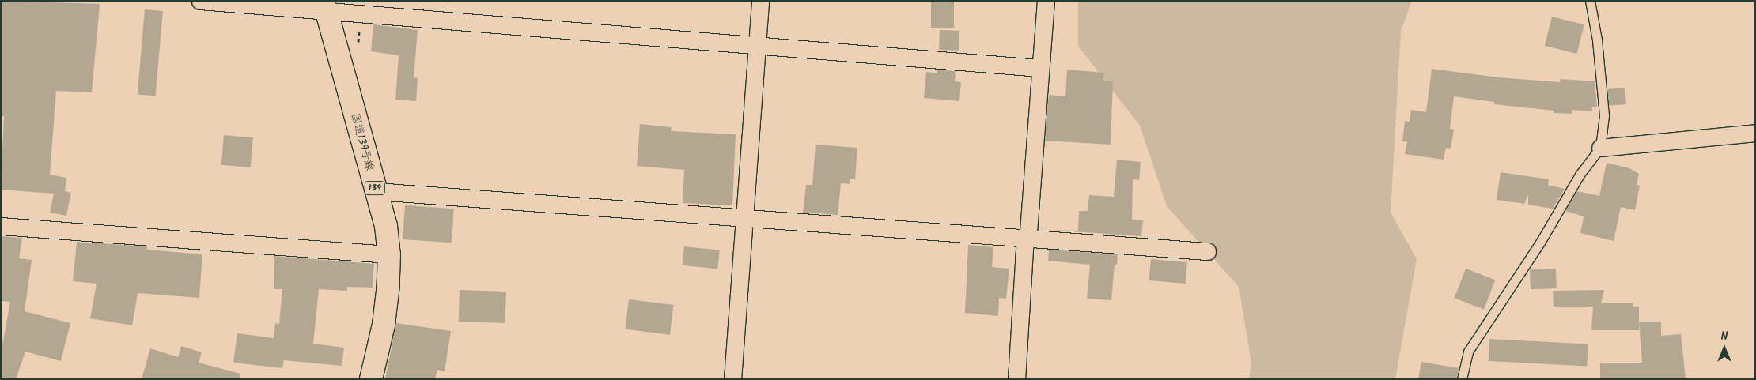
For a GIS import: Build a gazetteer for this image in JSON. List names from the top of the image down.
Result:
{
  "streets": {
    "highway": ["国道139号線", "139"]
  },
  "north": "top"
}
